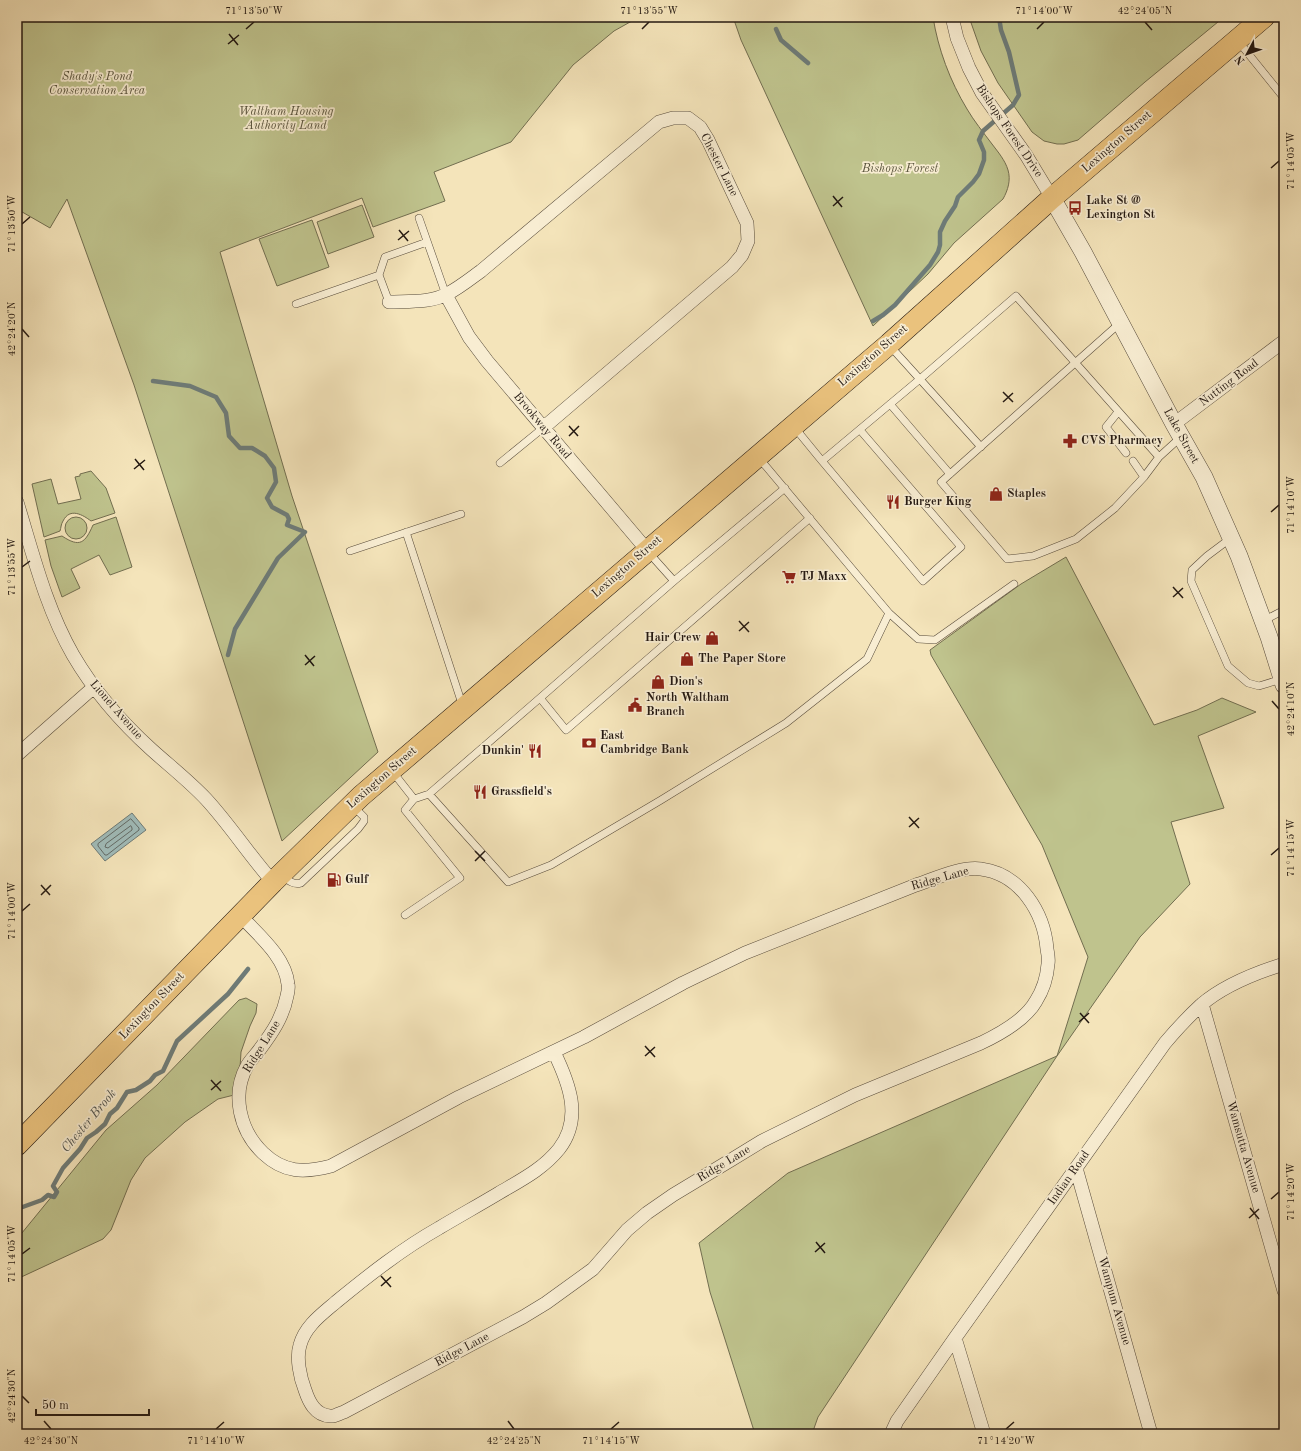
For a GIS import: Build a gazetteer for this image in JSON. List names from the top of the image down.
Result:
{
  "streets": {
    "main road": ["Lexington Street"],
    "street": [
      "Bishops Forest Drive",
      "Chester Lane",
      "Nutting Road",
      "Brookway Road",
      "Lake Street",
      "Lionel Avenue",
      "Ridge Lane",
      "Wamsutta Avenue",
      "Indian Road",
      "Wampum Avenue"
    ]
  },
  "crossings": [
    ["Bishops Forest Drive", "Lexington Street"],
    ["Bishops Forest Drive", "Lake Street"],
    ["Lexington Street", "Brookway Road"],
    ["Lexington Street", "Lake Street"],
    ["Lexington Street", "Lionel Avenue"],
    ["Lexington Street", "Ridge Lane"],
    ["Chester Lane", "Brookway Road"],
    ["Nutting Road", "Lake Street"],
    ["Wamsutta Avenue", "Indian Road"],
    ["Indian Road", "Wampum Avenue"]
  ],
  "water": ["Chester Brook"],
  "parks": ["Shady's Pond Conservation Area", "Waltham Housing Authority Land", "Bishops Forest"],
  "places": {
    "bus stop": ["Lake St @ Lexington St"],
    "pharmacy": ["CVS Pharmacy"],
    "shop": [
      "Staples",
      "Hair Crew",
      "The Paper Store",
      "Dion's"
    ],
    "restaurant": ["Burger King", "Dunkin'", "Grassfield's"],
    "supermarket": ["TJ Maxx"],
    "public building": ["North Waltham Branch"],
    "bank": ["East Cambridge Bank"],
    "fuel station": ["Gulf"]
  },
  "scale_bar": "50 m",
  "north": "bottom left",
  "coordinates": [
    "71°13'50\"W",
    "71°13'55\"W",
    "71°14'00\"W",
    "42°24'05\"N",
    "71°14'05\"W",
    "42°24'20\"N",
    "71°14'10\"W",
    "42°24'10\"N",
    "71°14'15\"W",
    "71°14'20\"W",
    "42°24'30\"N",
    "42°24'25\"N"
  ]
}
